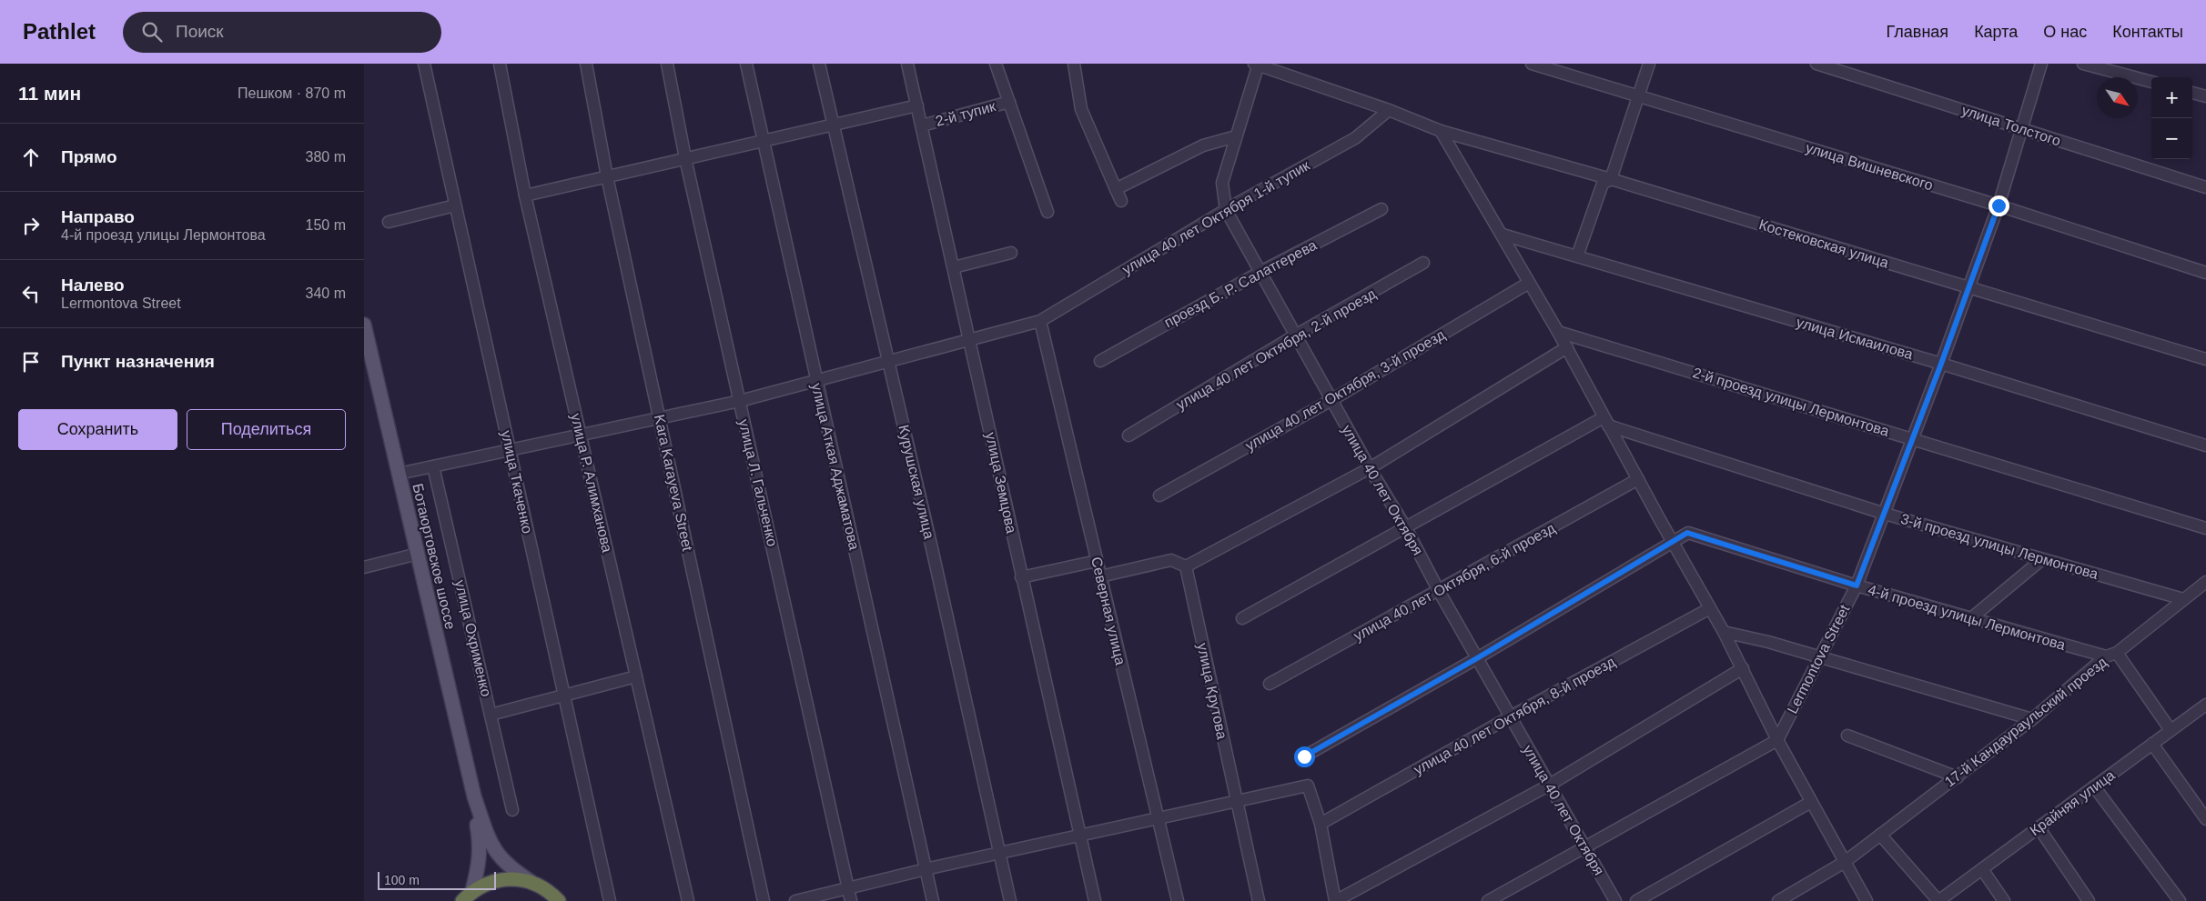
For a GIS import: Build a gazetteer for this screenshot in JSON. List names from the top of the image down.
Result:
{
  "streets": {
    "main road": ["Ботаюртовское шоссе"],
    "street": [
      "2-й тупик",
      "улица Толстого",
      "улица Вишневского",
      "улица 40 лет Октября 1-й тупик",
      "Костековская улица",
      "проезд Б. Р. Салатгерева",
      "улица Исмаилова",
      "улица 40 лет Октября, 2-й проезд",
      "улица 40 лет Октября, 3-й проезд",
      "2-й проезд улицы Лермонтова",
      "улица Аткая Аджаматова",
      "улица Ткаченко",
      "Курушская улица",
      "улица Р. Алимханова",
      "Kara Karayeva Street",
      "улица Л. Гальченко",
      "улица Земцова",
      "улица 40 лет Октября",
      "3-й проезд улицы Лермонтова",
      "улица 40 лет Октября, 6-й проезд",
      "Северная улица",
      "4-й проезд улицы Лермонтова",
      "улица Охрименко",
      "Lermontova Street",
      "улица Крутова",
      "улица 40 лет Октября, 8-й проезд",
      "17-й Кандаураульский проезд",
      "Крайняя улица"
    ]
  },
  "crossings": [
    ["2-й тупик", "улица Земцова"],
    ["улица Толстого", "Lermontova Street"],
    ["улица Вишневского", "Lermontova Street"],
    ["улица 40 лет Октября 1-й тупик", "Костековская улица"],
    ["улица 40 лет Октября 1-й тупик", "улица Аткая Аджаматова"],
    ["улица 40 лет Октября 1-й тупик", "улица Ткаченко"],
    ["улица 40 лет Октября 1-й тупик", "Курушская улица"],
    ["улица 40 лет Октября 1-й тупик", "улица Р. Алимханова"],
    ["улица 40 лет Октября 1-й тупик", "Kara Karayeva Street"],
    ["улица 40 лет Октября 1-й тупик", "улица Л. Гальченко"],
    ["улица 40 лет Октября 1-й тупик", "улица Земцова"],
    ["улица 40 лет Октября 1-й тупик", "улица 40 лет Октября"],
    ["улица 40 лет Октября 1-й тупик", "Ботаюртовское шоссе"],
    ["улица 40 лет Октября 1-й тупик", "Северная улица"],
    ["улица 40 лет Октября 1-й тупик", "улица Охрименко"],
    ["Костековская улица", "улица 40 лет Октября"],
    ["Костековская улица", "Lermontova Street"],
    ["проезд Б. Р. Салатгерева", "улица 40 лет Октября"],
    ["улица Исмаилова", "Lermontova Street"],
    ["улица 40 лет Октября, 2-й проезд", "улица 40 лет Октября"],
    ["улица 40 лет Октября, 3-й проезд", "улица 40 лет Октября"],
    ["2-й проезд улицы Лермонтова", "Lermontova Street"],
    ["улица 40 лет Октября", "улица 40 лет Октября, 6-й проезд"],
    ["улица 40 лет Октября", "4-й проезд улицы Лермонтова"],
    ["улица 40 лет Октября", "улица 40 лет Октября, 8-й проезд"],
    ["3-й проезд улицы Лермонтова", "Lermontova Street"],
    ["3-й проезд улицы Лермонтова", "17-й Кандаураульский проезд"],
    ["4-й проезд улицы Лермонтова", "Lermontova Street"],
    ["4-й проезд улицы Лермонтова", "17-й Кандаураульский проезд"],
    ["17-й Кандаураульский проезд", "Крайняя улица"]
  ],
  "scale_bar": "100 m",
  "north": "bottom right",
  "page": {
    "header": "Pathlet",
    "search": "Поиск",
    "nav": [
      "Главная",
      "Карта",
      "О нас",
      "Контакты"
    ],
    "heading": ["11 мин", "Пешком · 870 m"],
    "map_buttons": ["+", "−"],
    "list": [
      ["Прямо", "380 m"],
      ["Направо", "4-й проезд улицы Лермонтова", "150 m"],
      ["Налево", "Lermontova Street", "340 m"],
      "Пункт назначения"
    ],
    "buttons": ["Сохранить", "Поделиться"],
    "scale": "100 m"
  }
}
